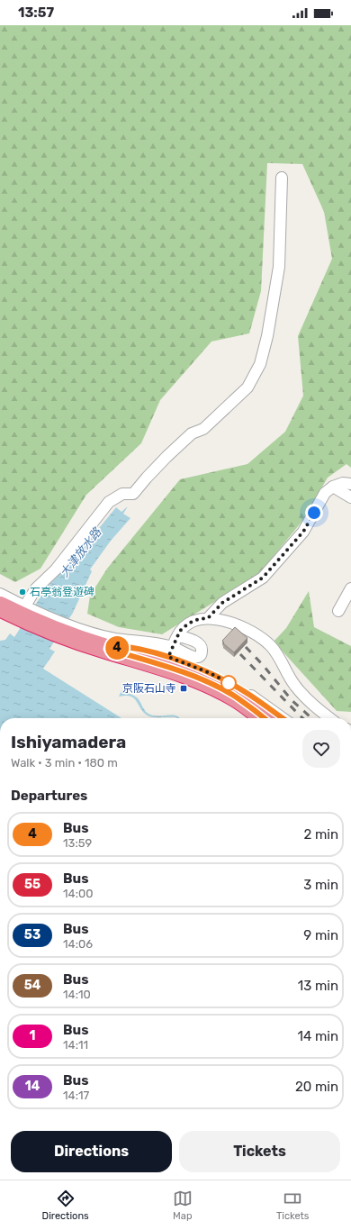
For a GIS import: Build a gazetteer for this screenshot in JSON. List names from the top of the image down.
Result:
{
  "water": ["大津放水路"],
  "places": {
    "other": ["石亭翁登遊碑"],
    "transit": ["京阪石山寺"]
  },
  "lines": ["bus line 4"],
  "page": {
    "status": "13:57",
    "on_map": "4",
    "heading": [
      ["Ishiyamadera", "Walk · 3 min · 180 m"],
      "Departures"
    ],
    "list": [
      {
        "mark": "4",
        "name": "Bus",
        "note": "13:59",
        "value": "2 min"
      },
      {
        "mark": "55",
        "name": "Bus",
        "note": "14:00",
        "value": "3 min"
      },
      {
        "mark": "53",
        "name": "Bus",
        "note": "14:06",
        "value": "9 min"
      },
      {
        "mark": "54",
        "name": "Bus",
        "note": "14:10",
        "value": "13 min"
      },
      {
        "mark": "1",
        "name": "Bus",
        "note": "14:11",
        "value": "14 min"
      },
      {
        "mark": "14",
        "name": "Bus",
        "note": "14:17",
        "value": "20 min"
      }
    ],
    "buttons": ["Directions", "Tickets"],
    "tabs": ["Directions", "Map", "Tickets"]
  }
}
